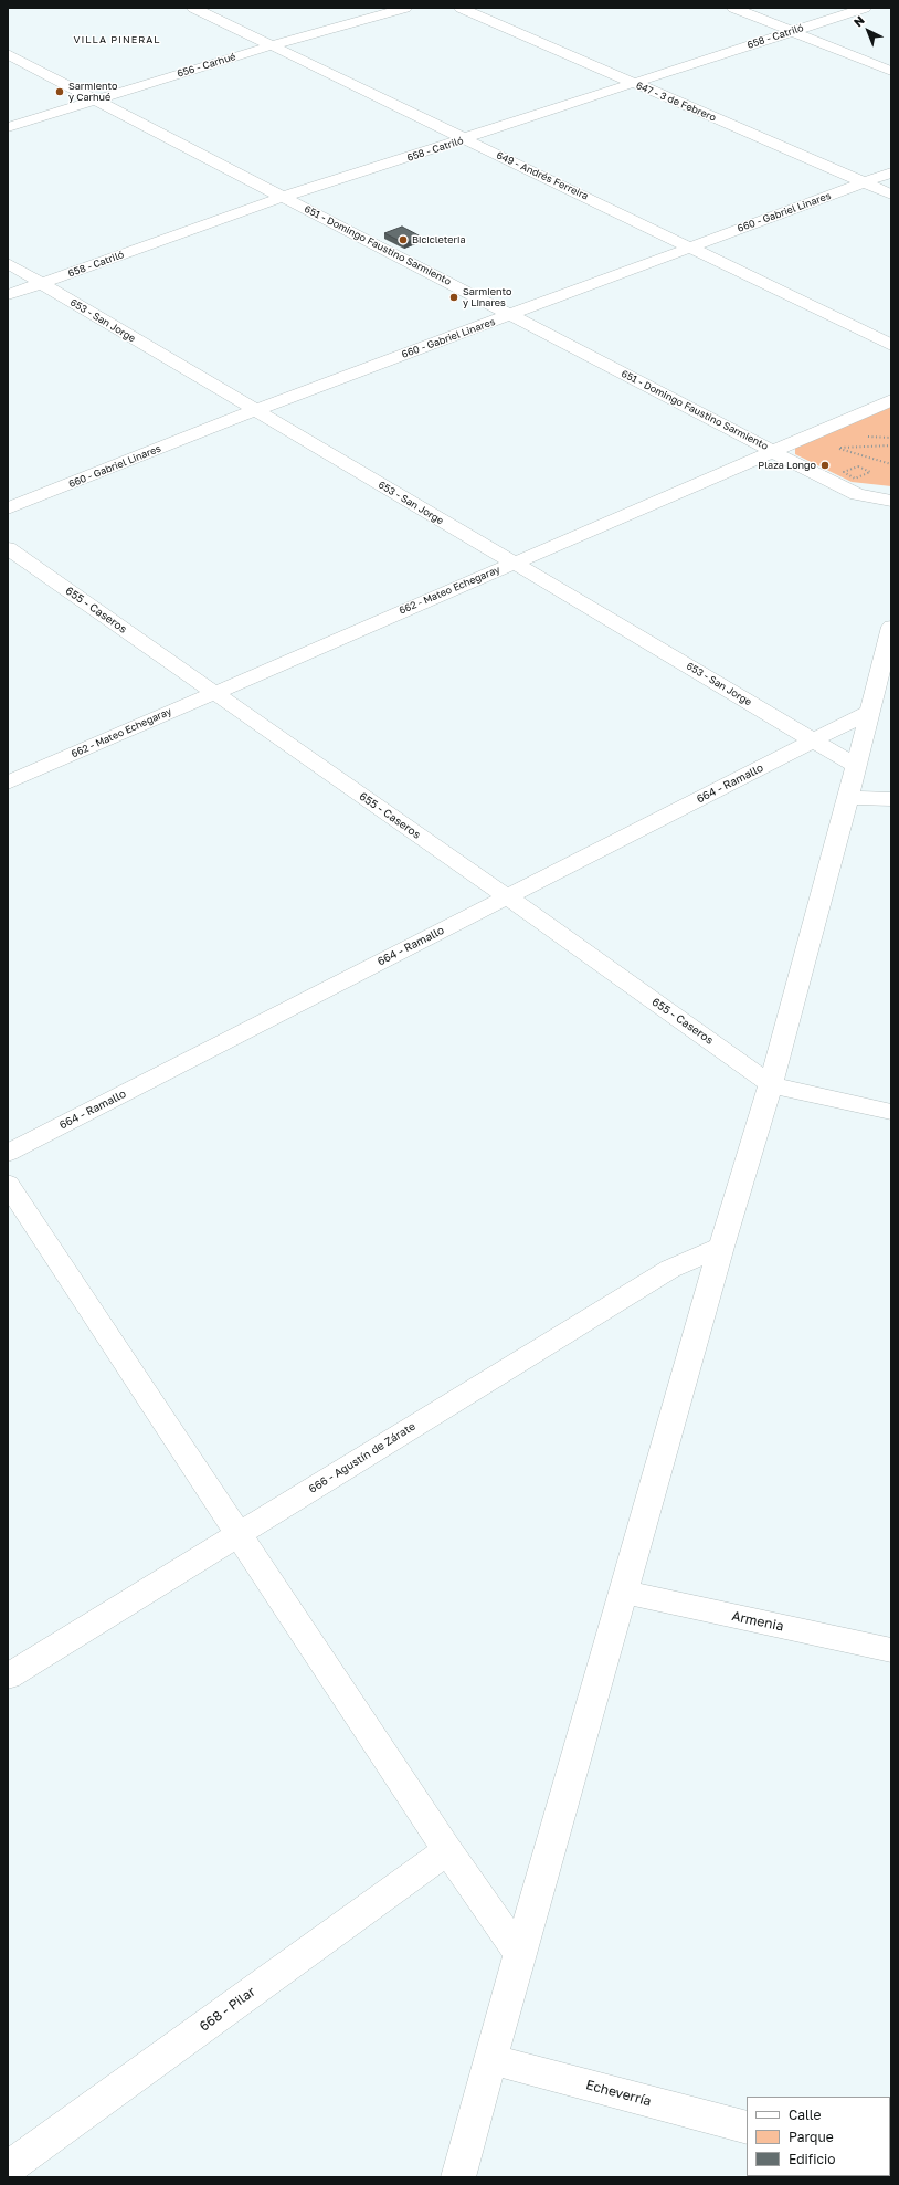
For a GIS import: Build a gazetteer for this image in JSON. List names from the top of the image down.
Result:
{
  "streets": {
    "street": [
      "658 - Catriló",
      "656 - Carhué",
      "647 - 3 de Febrero",
      "649 - Andrés Ferreira",
      "660 - Gabriel Linares",
      "651 - Domingo Faustino Sarmiento",
      "653 - San Jorge",
      "662 - Mateo Echegaray",
      "655 - Caseros",
      "664 - Ramallo",
      "666 - Agustín de Zárate",
      "Armenia",
      "668 - Pilar",
      "Echeverría"
    ]
  },
  "crossings": [
    ["658 - Catriló", "647 - 3 de Febrero"],
    ["658 - Catriló", "649 - Andrés Ferreira"],
    ["658 - Catriló", "651 - Domingo Faustino Sarmiento"],
    ["658 - Catriló", "653 - San Jorge"],
    ["656 - Carhué", "649 - Andrés Ferreira"],
    ["656 - Carhué", "651 - Domingo Faustino Sarmiento"],
    ["647 - 3 de Febrero", "660 - Gabriel Linares"],
    ["649 - Andrés Ferreira", "660 - Gabriel Linares"],
    ["660 - Gabriel Linares", "651 - Domingo Faustino Sarmiento"],
    ["660 - Gabriel Linares", "653 - San Jorge"],
    ["651 - Domingo Faustino Sarmiento", "662 - Mateo Echegaray"],
    ["653 - San Jorge", "662 - Mateo Echegaray"],
    ["653 - San Jorge", "664 - Ramallo"],
    ["662 - Mateo Echegaray", "655 - Caseros"],
    ["655 - Caseros", "664 - Ramallo"]
  ],
  "districts": ["VILLA PINERAL"],
  "places": [
    "Sarmiento y Carhué",
    "Bicicleteria",
    "Sarmiento y Linares",
    "Plaza Longo"
  ],
  "legend": ["Calle", "Parque", "Edificio"],
  "north": "top left"
}
